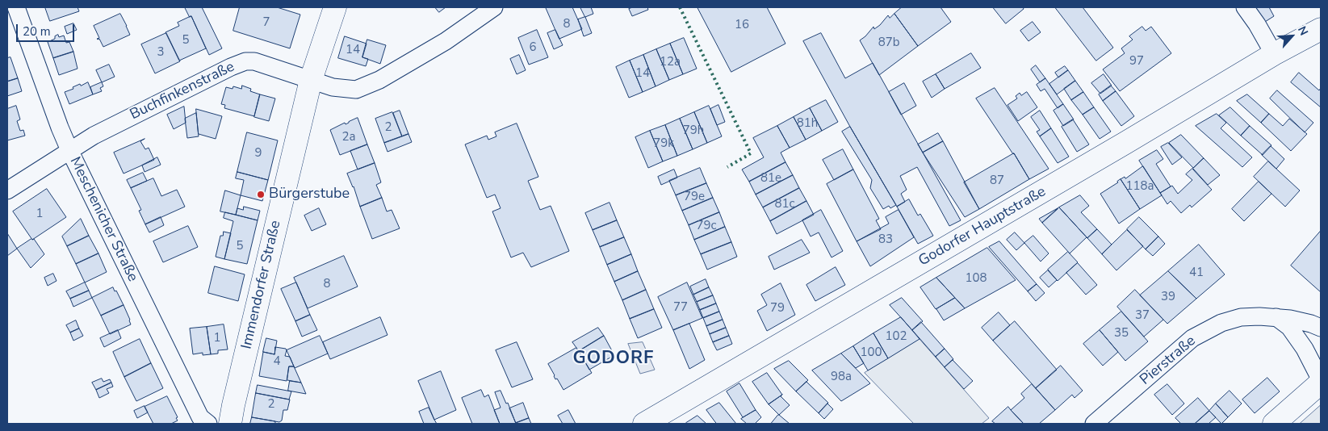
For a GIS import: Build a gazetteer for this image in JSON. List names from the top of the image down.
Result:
{
  "streets": {
    "street": [
      "Buchfinkenstraße",
      "Meschenicher Straße",
      "Godorfer Hauptstraße",
      "Immendorfer Straße",
      "Pierstraße"
    ]
  },
  "crossings": [
    ["Buchfinkenstraße", "Meschenicher Straße"],
    ["Buchfinkenstraße", "Immendorfer Straße"]
  ],
  "districts": ["GODORF"],
  "places": ["Bürgerstube"],
  "house_numbers": [
    "7",
    "8",
    "16",
    "5",
    "87b",
    "6",
    "14",
    "3",
    "97",
    "12a",
    "14",
    "81h",
    "2",
    "79h",
    "2a",
    "79k",
    "9",
    "81e",
    "87",
    "118a",
    "79e",
    "81c",
    "1",
    "79c",
    "83",
    "5",
    "41",
    "108",
    "8",
    "39",
    "77",
    "79",
    "37",
    "35",
    "102",
    "1",
    "100",
    "4",
    "98a",
    "2"
  ],
  "scale_bar": "20 m",
  "north": "top right"
}
